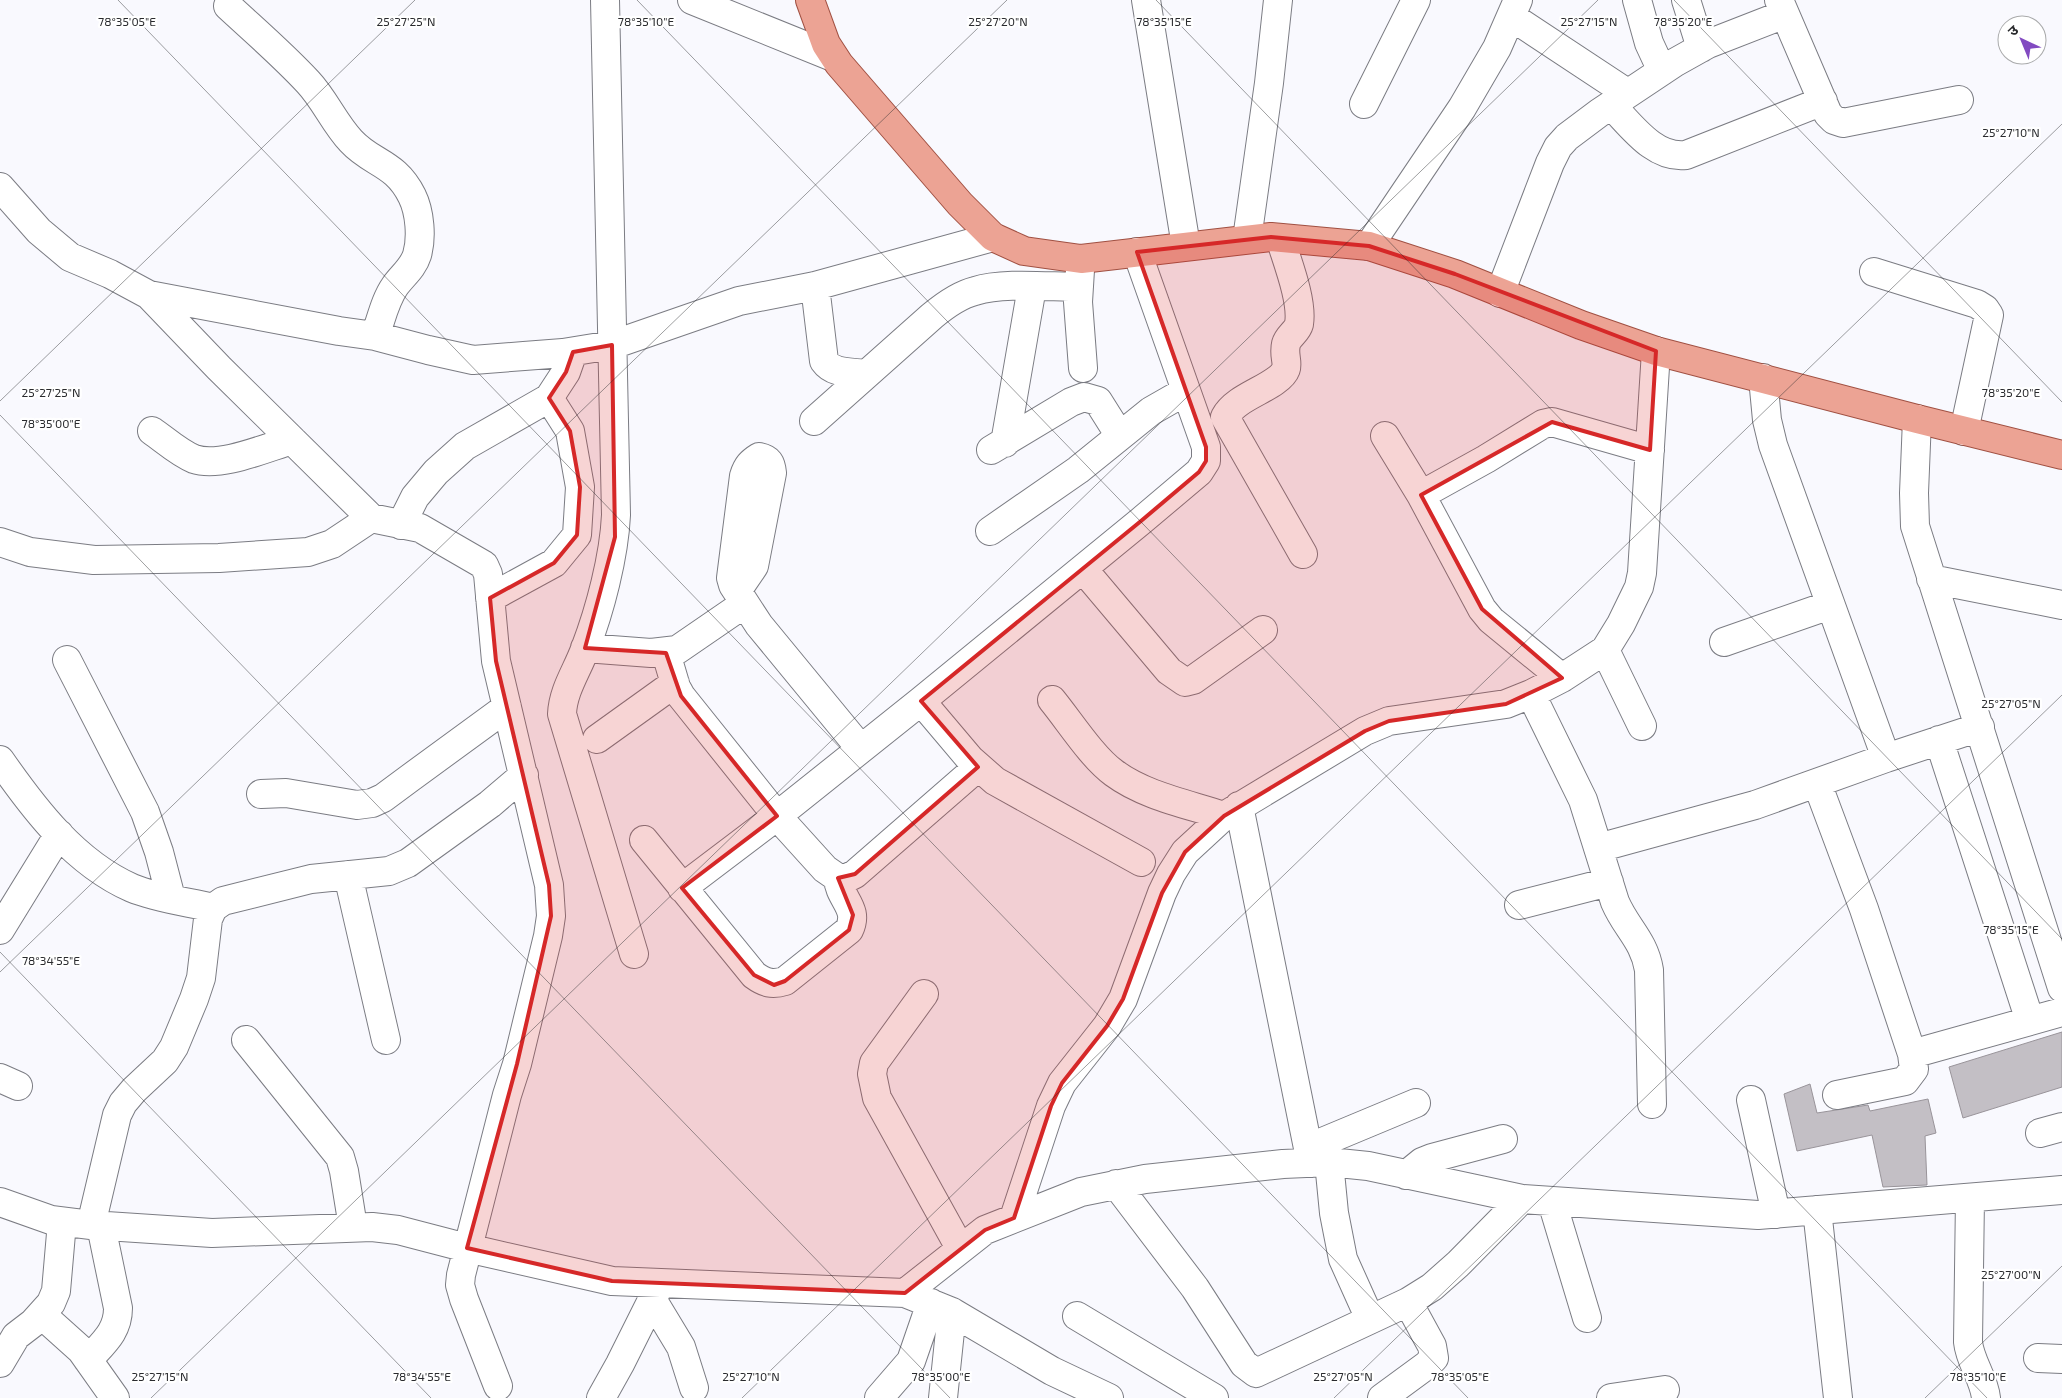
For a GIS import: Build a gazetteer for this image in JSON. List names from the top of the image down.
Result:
{
  "north": "top left",
  "coordinates": [
    "25°27'25\"N",
    "25°27'20\"N",
    "25°27'15\"N",
    "78°35'15\"E",
    "78°35'05\"E",
    "78°35'10\"E",
    "78°35'20\"E",
    "25°27'10\"N",
    "78°35'00\"E",
    "25°27'05\"N",
    "78°34'55\"E",
    "25°27'00\"N"
  ]
}
